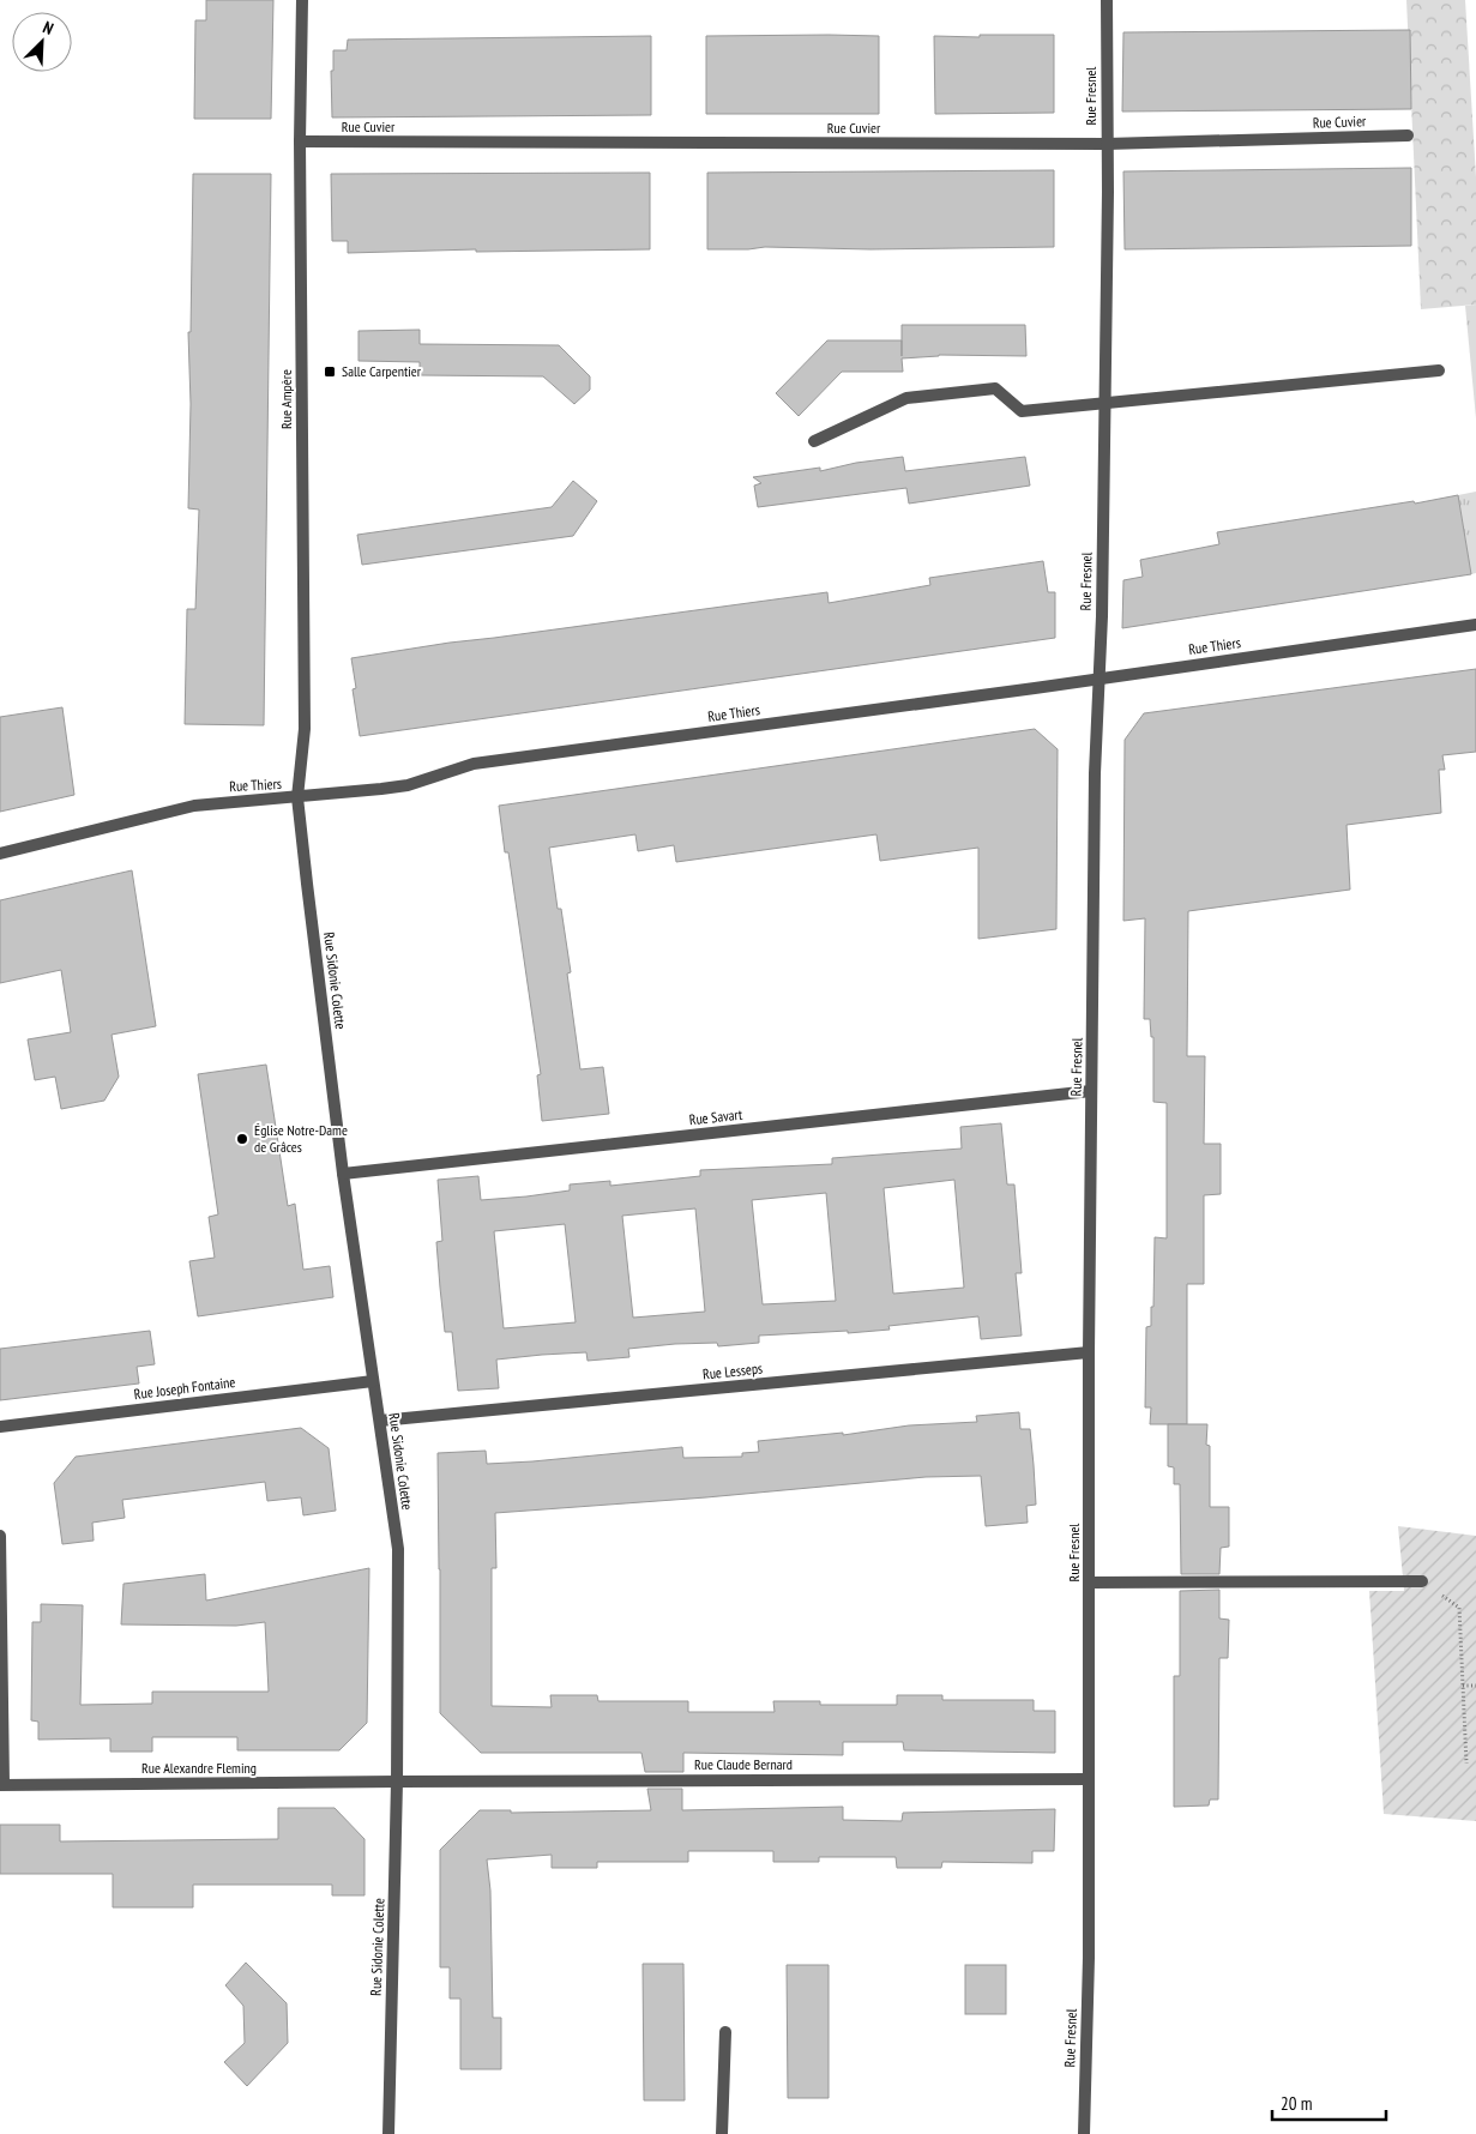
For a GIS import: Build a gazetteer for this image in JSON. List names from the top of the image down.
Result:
{
  "streets": {
    "street": [
      "Rue Fresnel",
      "Rue Cuvier",
      "Rue Ampère",
      "Rue Thiers",
      "Rue Sidonie Colette",
      "Rue Savart",
      "Rue Lesseps",
      "Rue Joseph Fontaine",
      "Rue Claude Bernard",
      "Rue Alexandre Fleming"
    ]
  },
  "crossings": [
    ["Rue Fresnel", "Rue Cuvier"],
    ["Rue Fresnel", "Rue Thiers"],
    ["Rue Fresnel", "Rue Savart"],
    ["Rue Fresnel", "Rue Lesseps"],
    ["Rue Fresnel", "Rue Claude Bernard"],
    ["Rue Cuvier", "Rue Ampère"],
    ["Rue Ampère", "Rue Thiers"],
    ["Rue Ampère", "Rue Sidonie Colette"],
    ["Rue Thiers", "Rue Sidonie Colette"],
    ["Rue Sidonie Colette", "Rue Savart"],
    ["Rue Sidonie Colette", "Rue Lesseps"],
    ["Rue Sidonie Colette", "Rue Joseph Fontaine"],
    ["Rue Sidonie Colette", "Rue Claude Bernard"],
    ["Rue Sidonie Colette", "Rue Alexandre Fleming"],
    ["Rue Claude Bernard", "Rue Alexandre Fleming"]
  ],
  "places": {
    "transit": ["Salle Carpentier"],
    "other": ["Église Notre-Dame de Grâces"]
  },
  "scale_bar": "20 m",
  "north": "top right"
}
